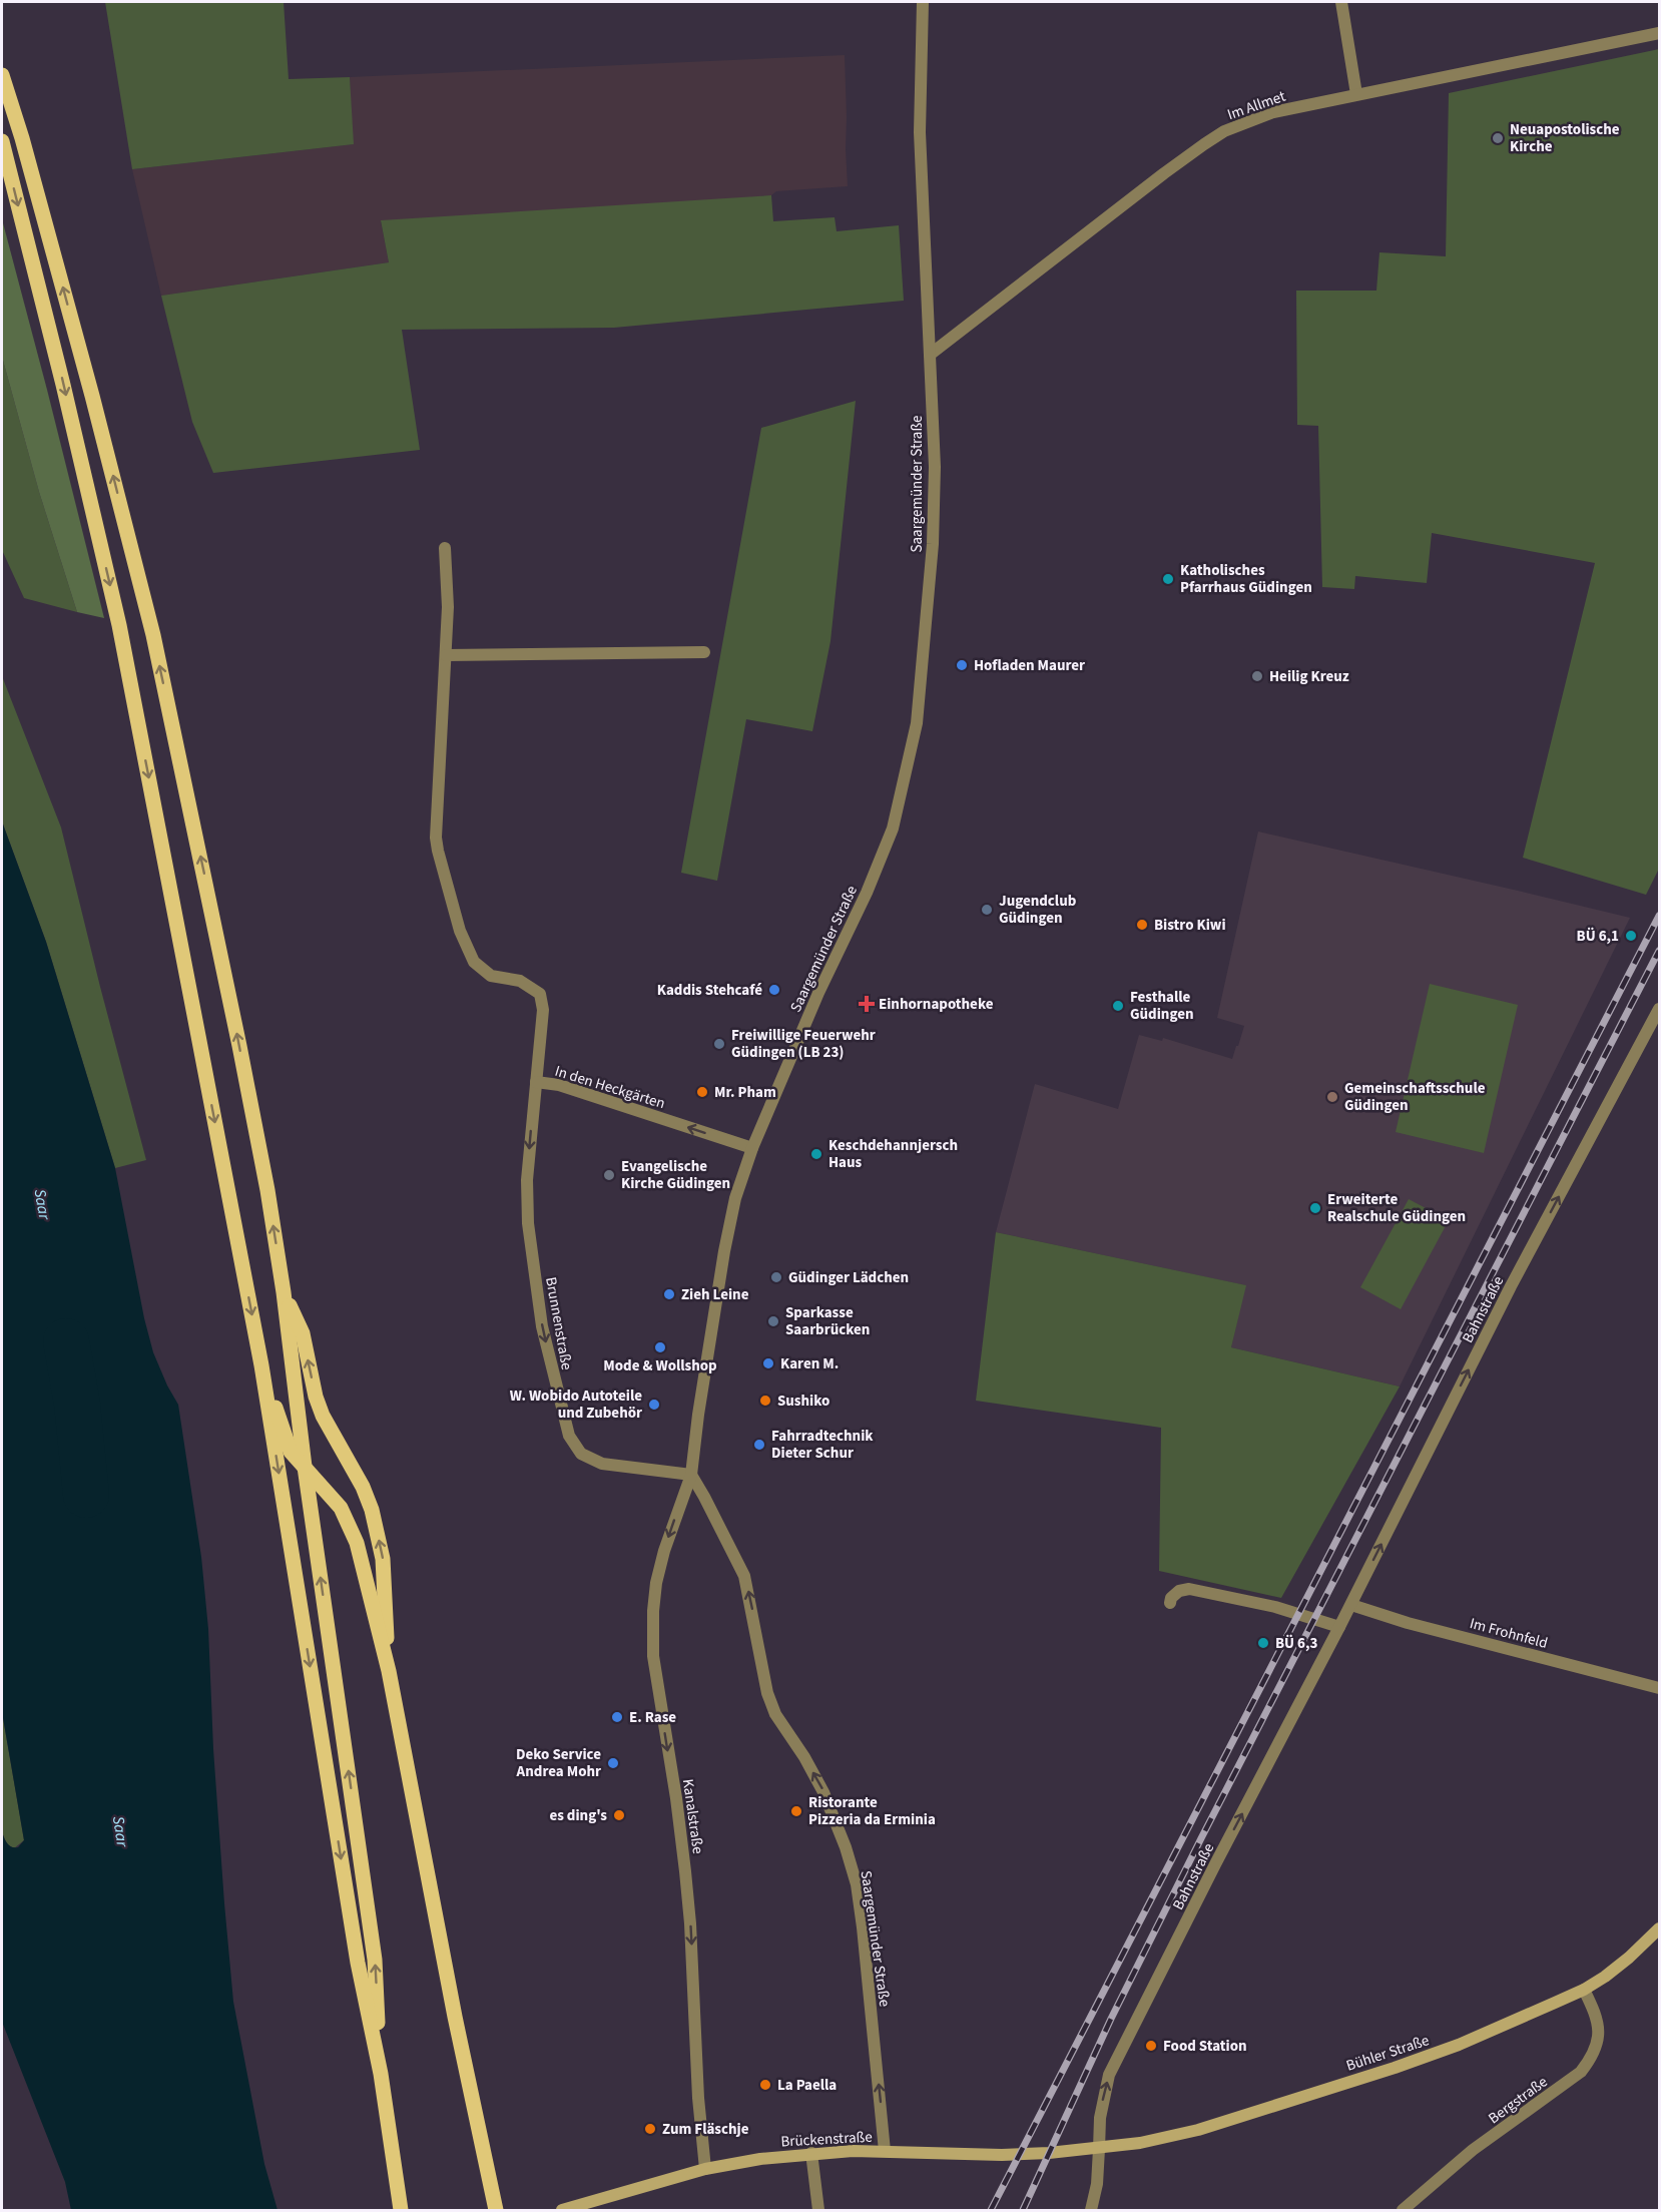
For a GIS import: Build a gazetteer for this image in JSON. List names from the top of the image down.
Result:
{
  "streets": {
    "main road": ["Bühler Straße", "Brückenstraße"],
    "street": [
      "Im Allmet",
      "Saargemünder Straße",
      "In den Heckgärten",
      "Bahnstraße",
      "Brunnenstraße",
      "Im Frohnfeld",
      "Kanalstraße",
      "Bergstraße"
    ]
  },
  "crossings": [
    ["Im Allmet", "Saargemünder Straße"],
    ["Saargemünder Straße", "In den Heckgärten"],
    ["Saargemünder Straße", "Brunnenstraße"],
    ["Saargemünder Straße", "Kanalstraße"],
    ["Saargemünder Straße", "Brückenstraße"],
    ["In den Heckgärten", "Brunnenstraße"],
    ["Bahnstraße", "Im Frohnfeld"],
    ["Bahnstraße", "Bühler Straße"],
    ["Bahnstraße", "Brückenstraße"],
    ["Brunnenstraße", "Kanalstraße"],
    ["Kanalstraße", "Brückenstraße"],
    ["Bühler Straße", "Bergstraße"],
    ["Bühler Straße", "Brückenstraße"]
  ],
  "one_way": ["Bahnstraße", "Brunnenstraße", "Kanalstraße"],
  "water": ["Saar"],
  "places": {
    "other": [
      "Neuapostolische Kirche",
      "Katholisches Pfarrhaus Güdingen",
      "Hofladen Maurer",
      "Heilig Kreuz",
      "Jugendclub Güdingen",
      "Bistro Kiwi",
      "BÜ 6,1",
      "Kaddis Stehcafé",
      "Festhalle Güdingen",
      "Freiwillige Feuerwehr Güdingen (LB 23)",
      "Mr. Pham",
      "Gemeinschaftsschule Güdingen",
      "Keschdehannjersch Haus",
      "Evangelische Kirche Güdingen",
      "Erweiterte Realschule Güdingen",
      "Güdinger Lädchen",
      "Zieh Leine",
      "Sparkasse Saarbrücken",
      "Mode & Wollshop",
      "Karen M.",
      "Sushiko",
      "W. Wobido Autoteile und Zubehör",
      "Fahrradtechnik Dieter Schur",
      "BÜ 6,3",
      "E. Rase",
      "Deko Service Andrea Mohr",
      "Ristorante Pizzeria da Erminia",
      "es ding's",
      "Food Station",
      "La Paella",
      "Zum Fläschje"
    ],
    "health": ["Einhornapotheke"]
  }
}
